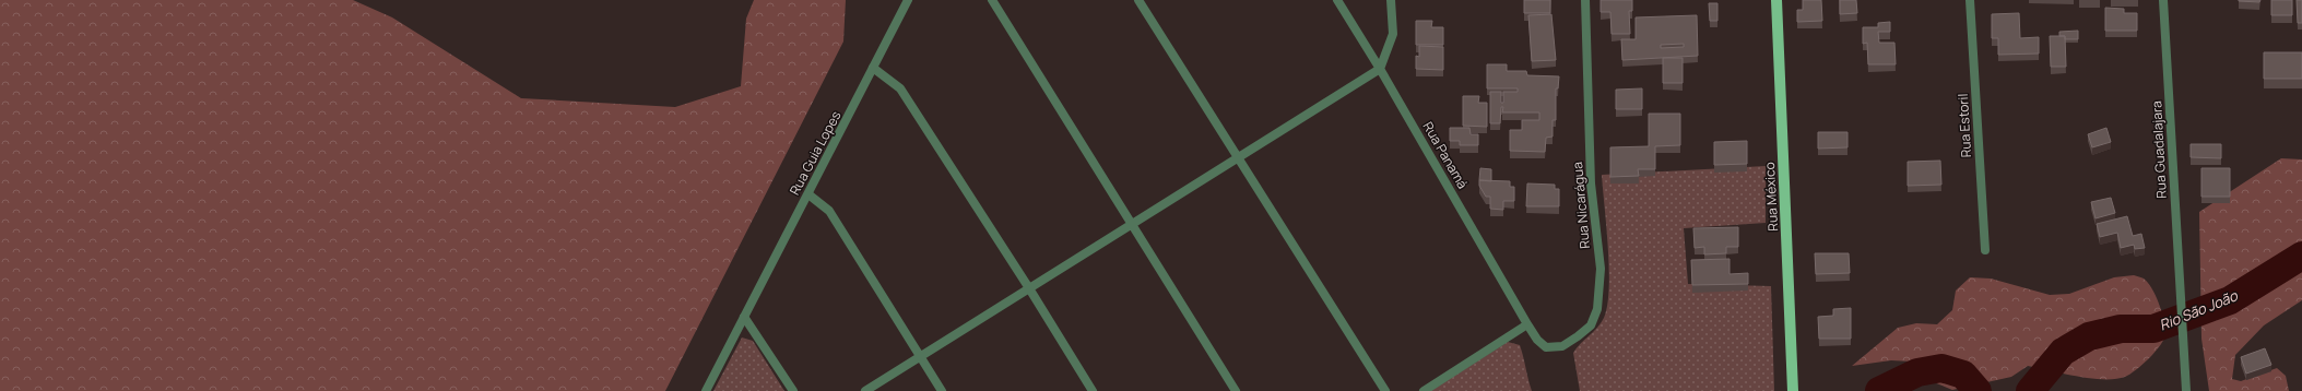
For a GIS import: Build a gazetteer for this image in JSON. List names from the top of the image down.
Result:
{
  "streets": {
    "main road": ["Rua México"],
    "street": [
      "Rua Estoril",
      "Rua Guadalajara",
      "Rua Guia Lopes",
      "Rua Panamá",
      "Rua Nicarágua"
    ]
  },
  "crossings": [
    ["Rua Panamá", "Rua Nicarágua"]
  ],
  "water": ["Rio São João"]
}
